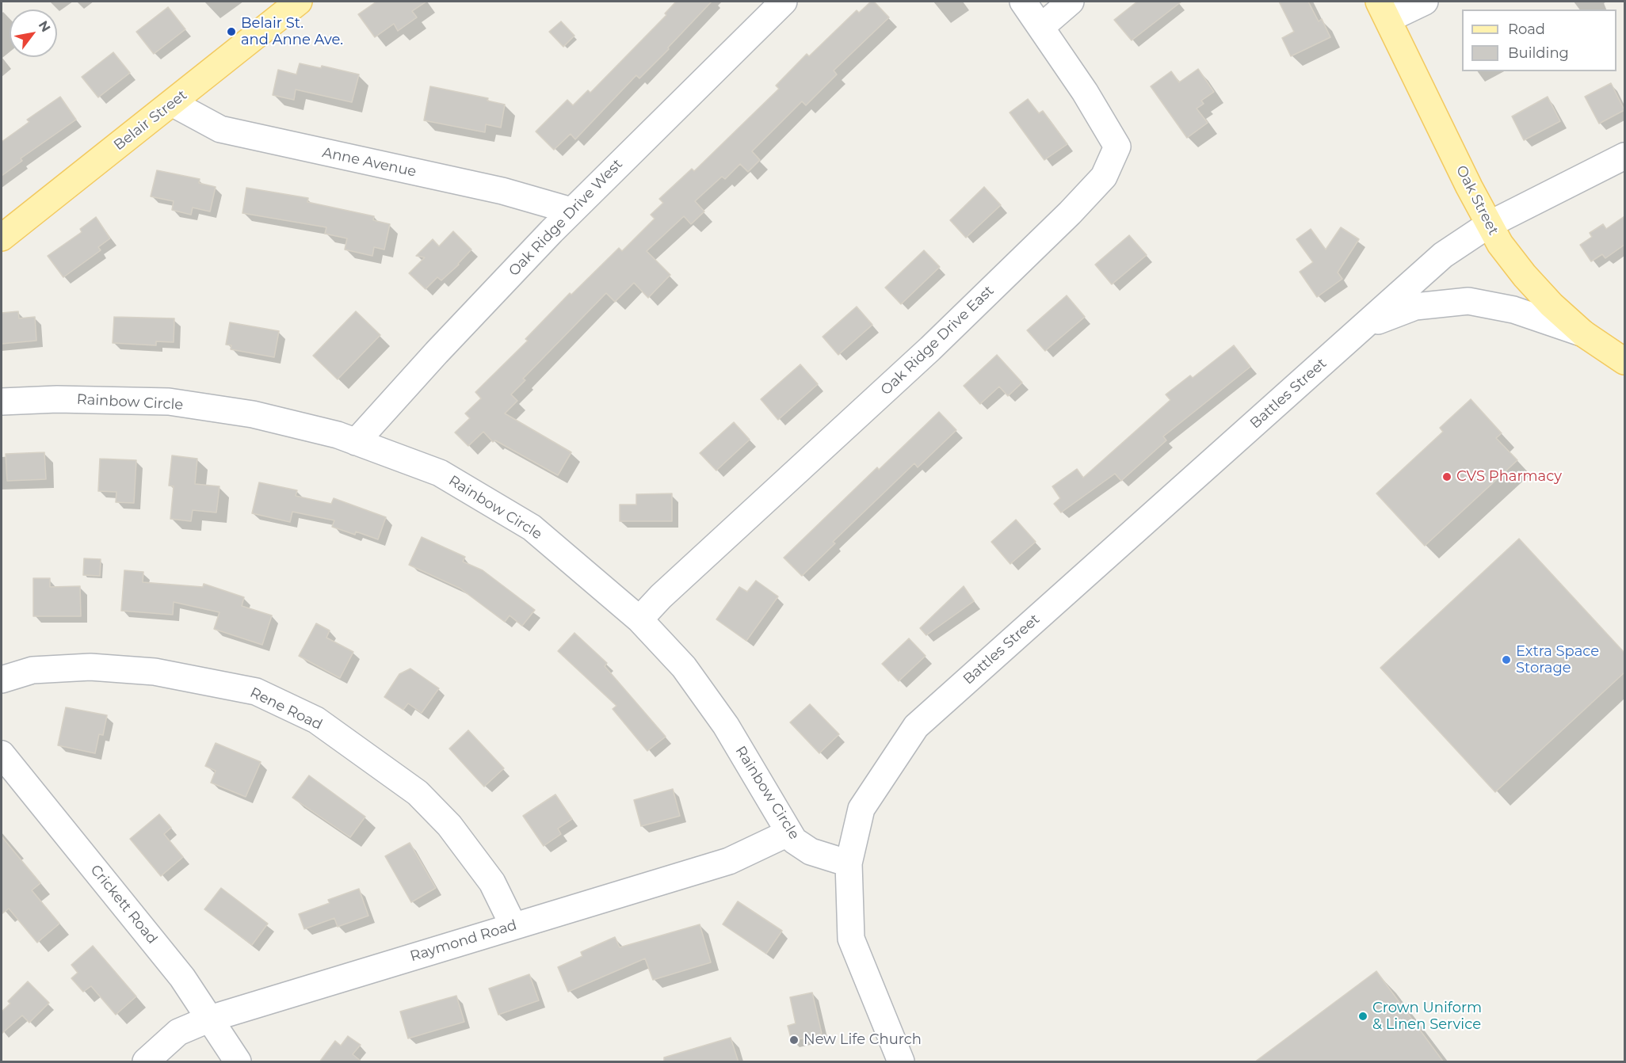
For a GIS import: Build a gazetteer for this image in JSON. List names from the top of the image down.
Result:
{
  "streets": {
    "main road": ["Belair Street", "Oak Street"],
    "street": [
      "Anne Avenue",
      "Oak Ridge Drive West",
      "Oak Ridge Drive East",
      "Battles Street",
      "Rainbow Circle",
      "Rene Road",
      "Crickett Road",
      "Raymond Road"
    ]
  },
  "crossings": [
    ["Belair Street", "Anne Avenue"],
    ["Anne Avenue", "Oak Ridge Drive West"],
    ["Oak Street", "Battles Street"],
    ["Oak Ridge Drive West", "Rainbow Circle"],
    ["Oak Ridge Drive East", "Rainbow Circle"],
    ["Battles Street", "Rainbow Circle"],
    ["Rainbow Circle", "Raymond Road"],
    ["Rene Road", "Raymond Road"],
    ["Crickett Road", "Raymond Road"]
  ],
  "places": [
    "Belair St. and Anne Ave.",
    "CVS Pharmacy",
    "Extra Space Storage",
    "Crown Uniform & Linen Service",
    "New Life Church"
  ],
  "legend": ["Road", "Building"],
  "north": "top right"
}
